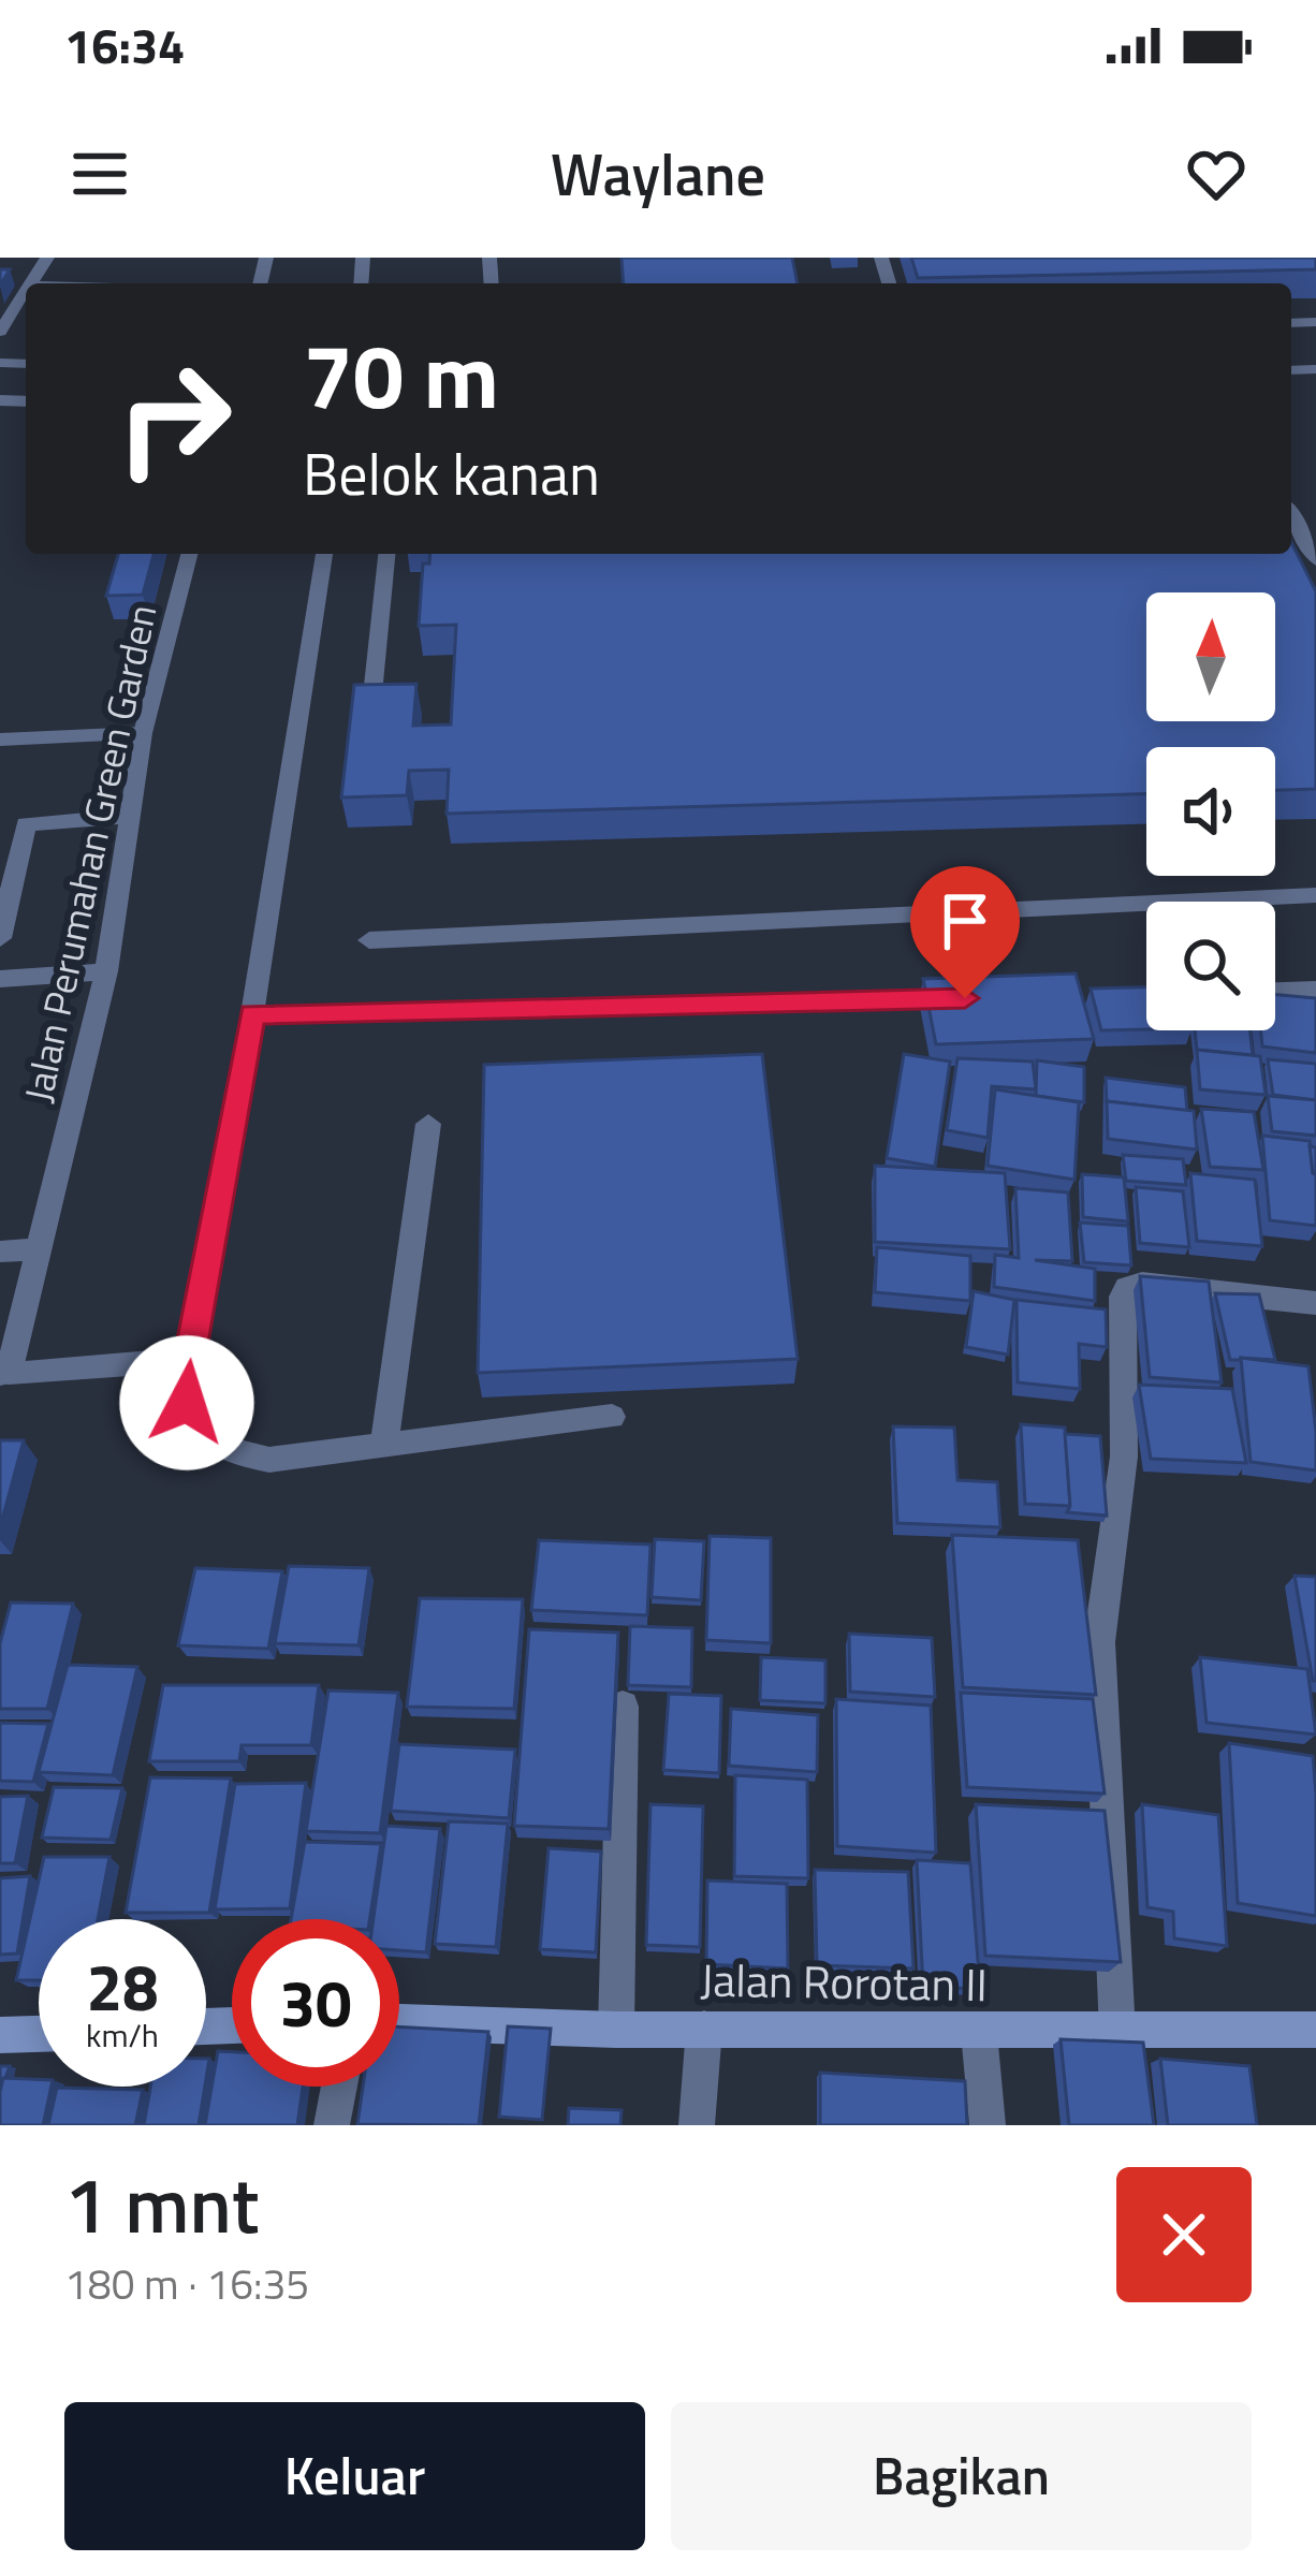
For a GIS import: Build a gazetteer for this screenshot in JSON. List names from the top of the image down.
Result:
{
  "streets": {
    "street": ["Jalan Perumahan Green Garden", "Jalan Rorotan II"]
  },
  "north": "top",
  "page": {
    "status": "16:34",
    "header": "Waylane",
    "turn": ["70 m", "Belok kanan"],
    "speed": "28 km/h",
    "limit": "30",
    "heading": ["1 mnt", "180 m · 16:35"],
    "buttons": ["Keluar", "Bagikan"]
  }
}
